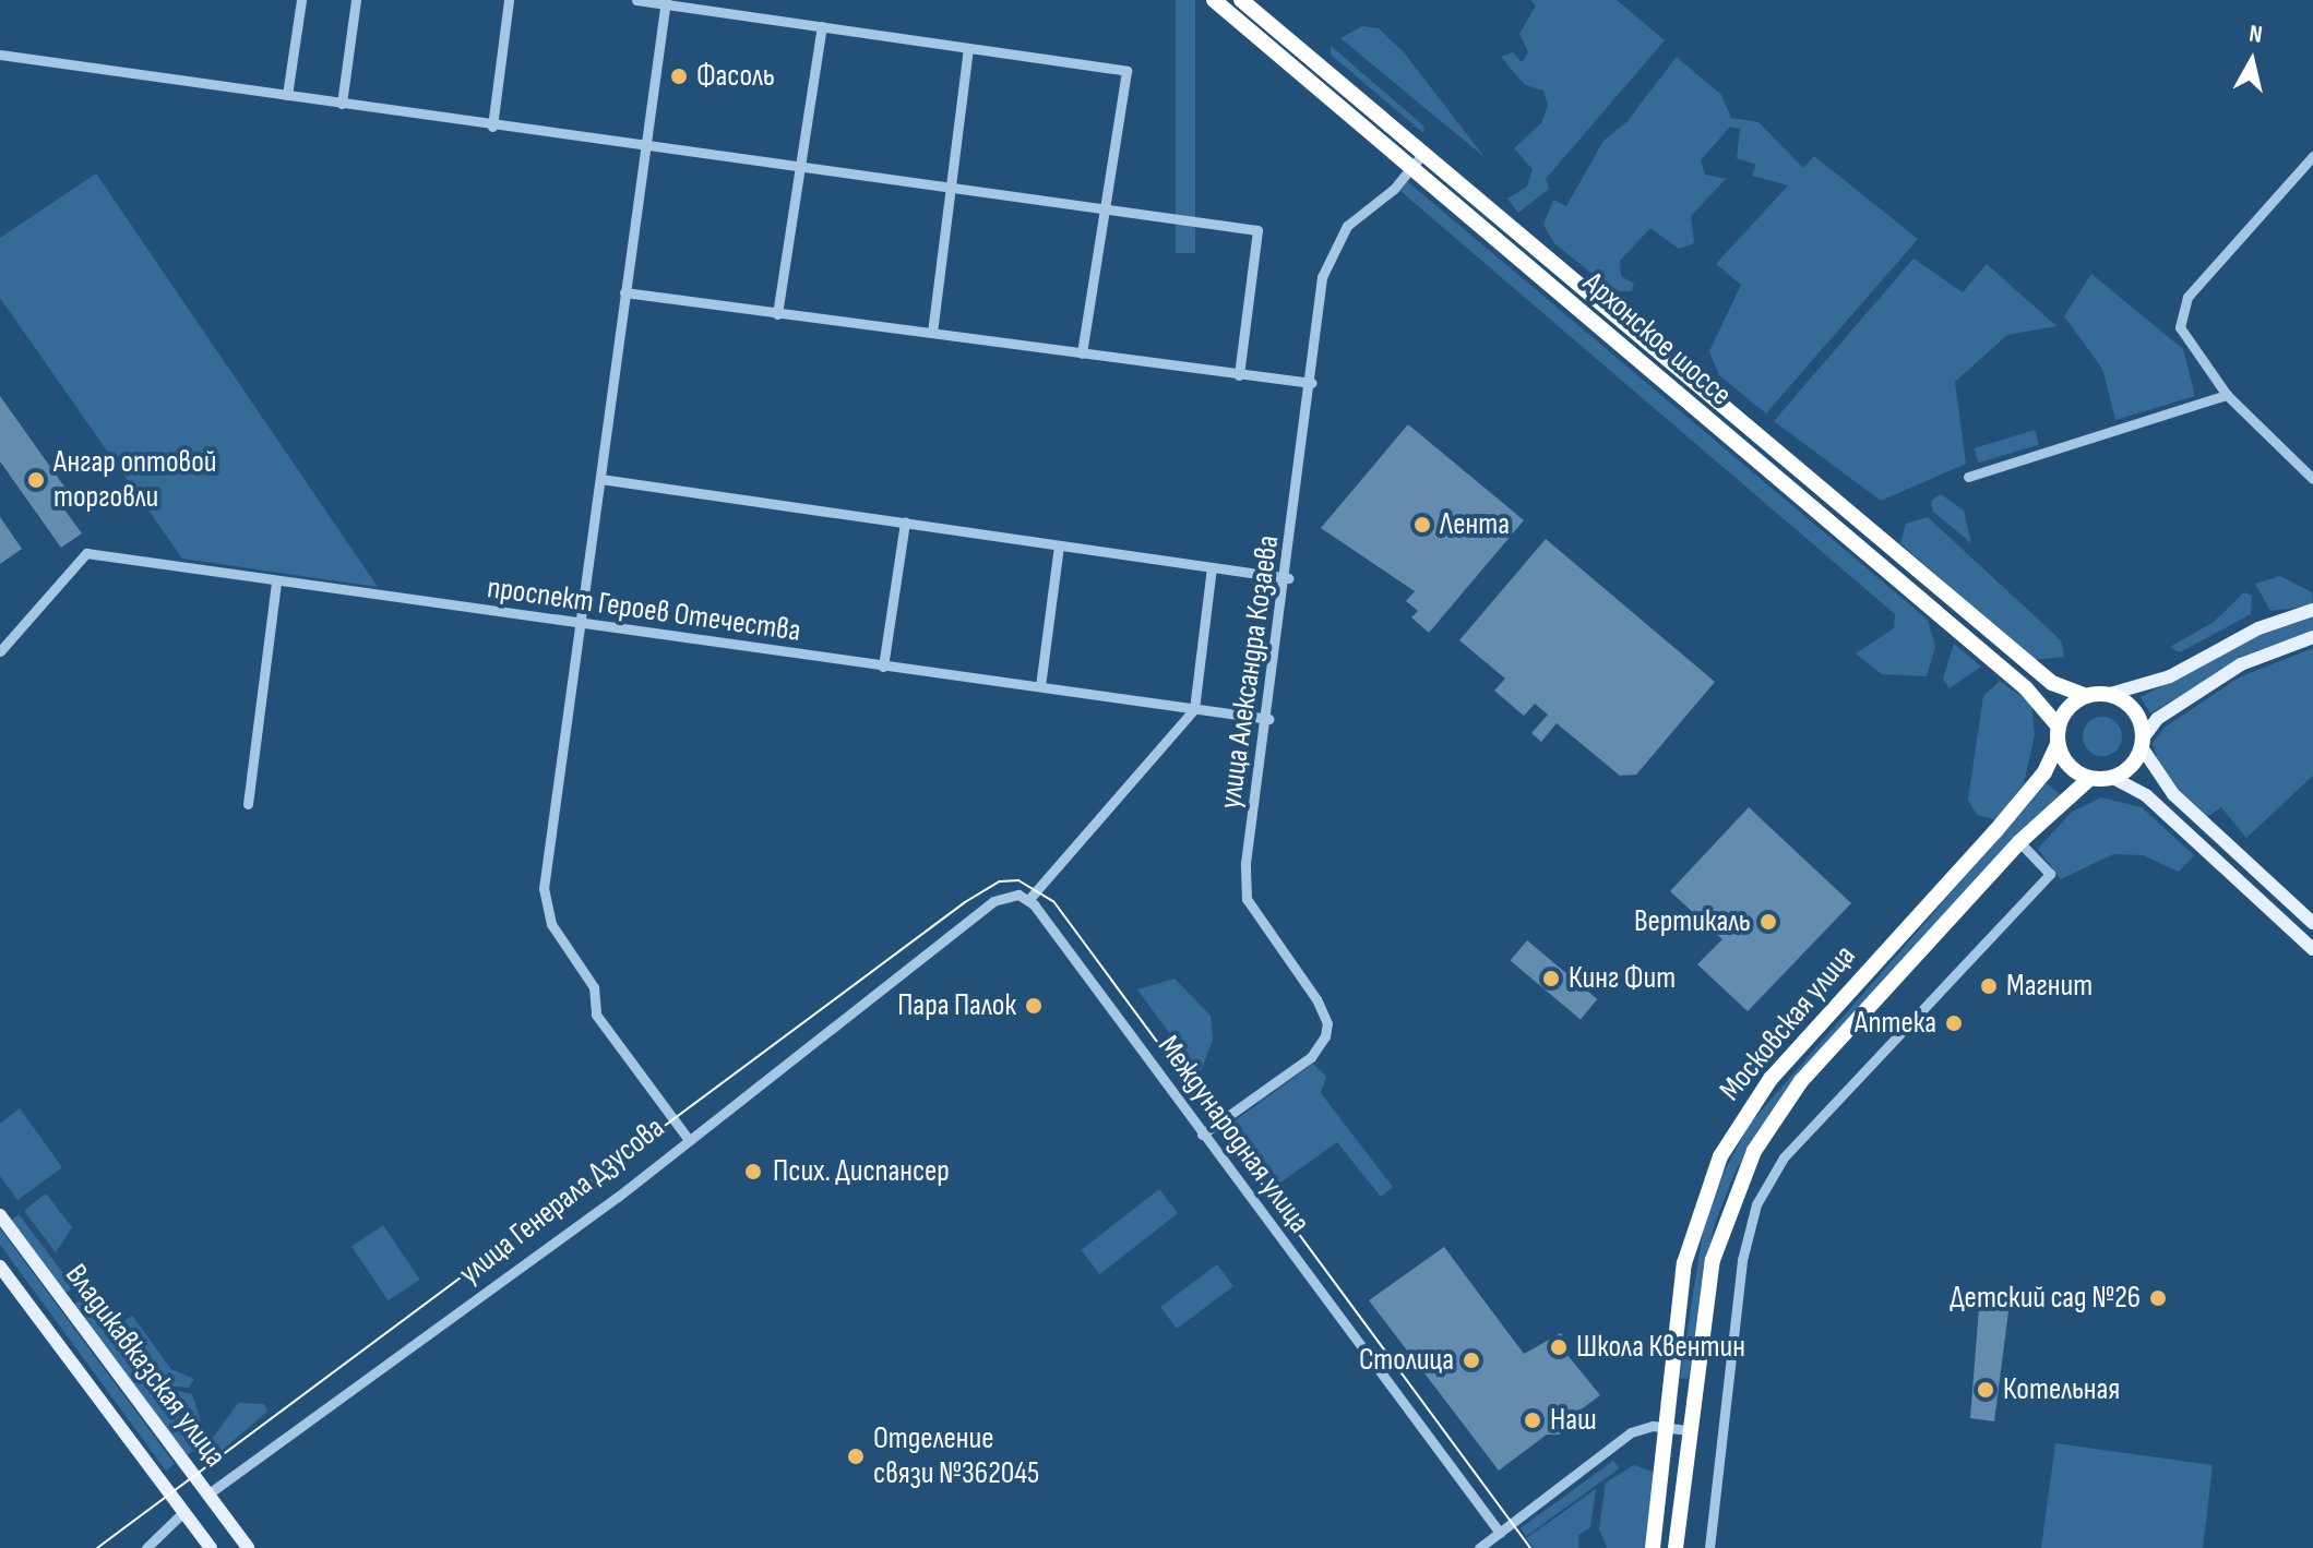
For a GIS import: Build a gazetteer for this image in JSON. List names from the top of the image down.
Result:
{
  "streets": {
    "highway": ["Архонское шоссе", "Московская улица"],
    "main road": ["улица Генерала Дзусова", "Владикавказская улица"],
    "street": ["проспект Героев Отечества", "улица Александра Козаева", "Международная улица"]
  },
  "crossings": [
    ["Архонское шоссе", "улица Александра Козаева"],
    ["Архонское шоссе", "Московская улица"],
    ["проспект Героев Отечества", "улица Александра Козаева"],
    ["улица Александра Козаева", "Международная улица"],
    ["Международная улица", "улица Генерала Дзусова"],
    ["улица Генерала Дзусова", "Владикавказская улица"]
  ],
  "places": [
    "Фасоль",
    "Ангар оптовой торговли",
    "Лента",
    "Вертикаль",
    "Кинг Фит",
    "Магнит",
    "Пара Палок",
    "Аптека",
    "Псих. Диспансер",
    "Детский сад №26",
    "Школа Квентин",
    "Столица",
    "Котельная",
    "Наш",
    "Отделение связи №362045"
  ],
  "north": "top"
}
